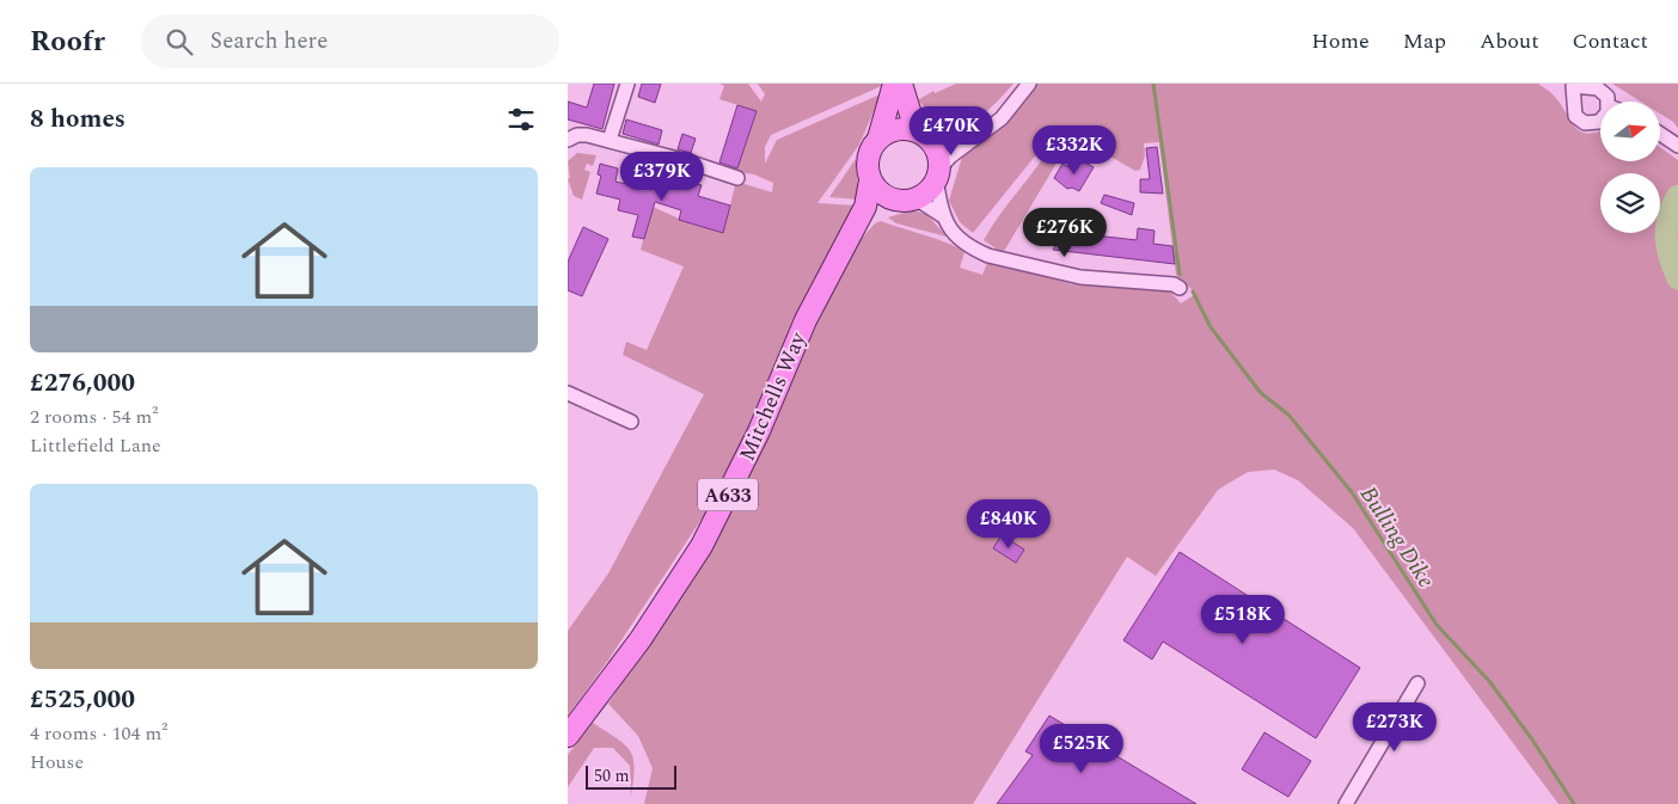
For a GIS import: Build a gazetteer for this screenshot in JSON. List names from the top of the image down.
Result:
{
  "streets": {
    "main road": ["Mitchells Way", "A633"]
  },
  "water": ["Bulling Dike"],
  "scale_bar": "50 m",
  "north": "right",
  "page": {
    "header": "Roofr",
    "search": "Search here",
    "nav": [
      "Home",
      "Map",
      "About",
      "Contact"
    ],
    "heading": "8 homes",
    "price": [
      "£470K",
      "£332K",
      "£379K",
      "£276K",
      "£840K",
      "£518K",
      "£273K",
      "£525K"
    ],
    "list": [
      {
        "name": "£276,000",
        "note": "2 rooms · 54 m² · Littlefield Lane"
      },
      {
        "name": "£525,000",
        "note": "4 rooms · 104 m² · House"
      }
    ],
    "scale": "50 m"
  }
}
